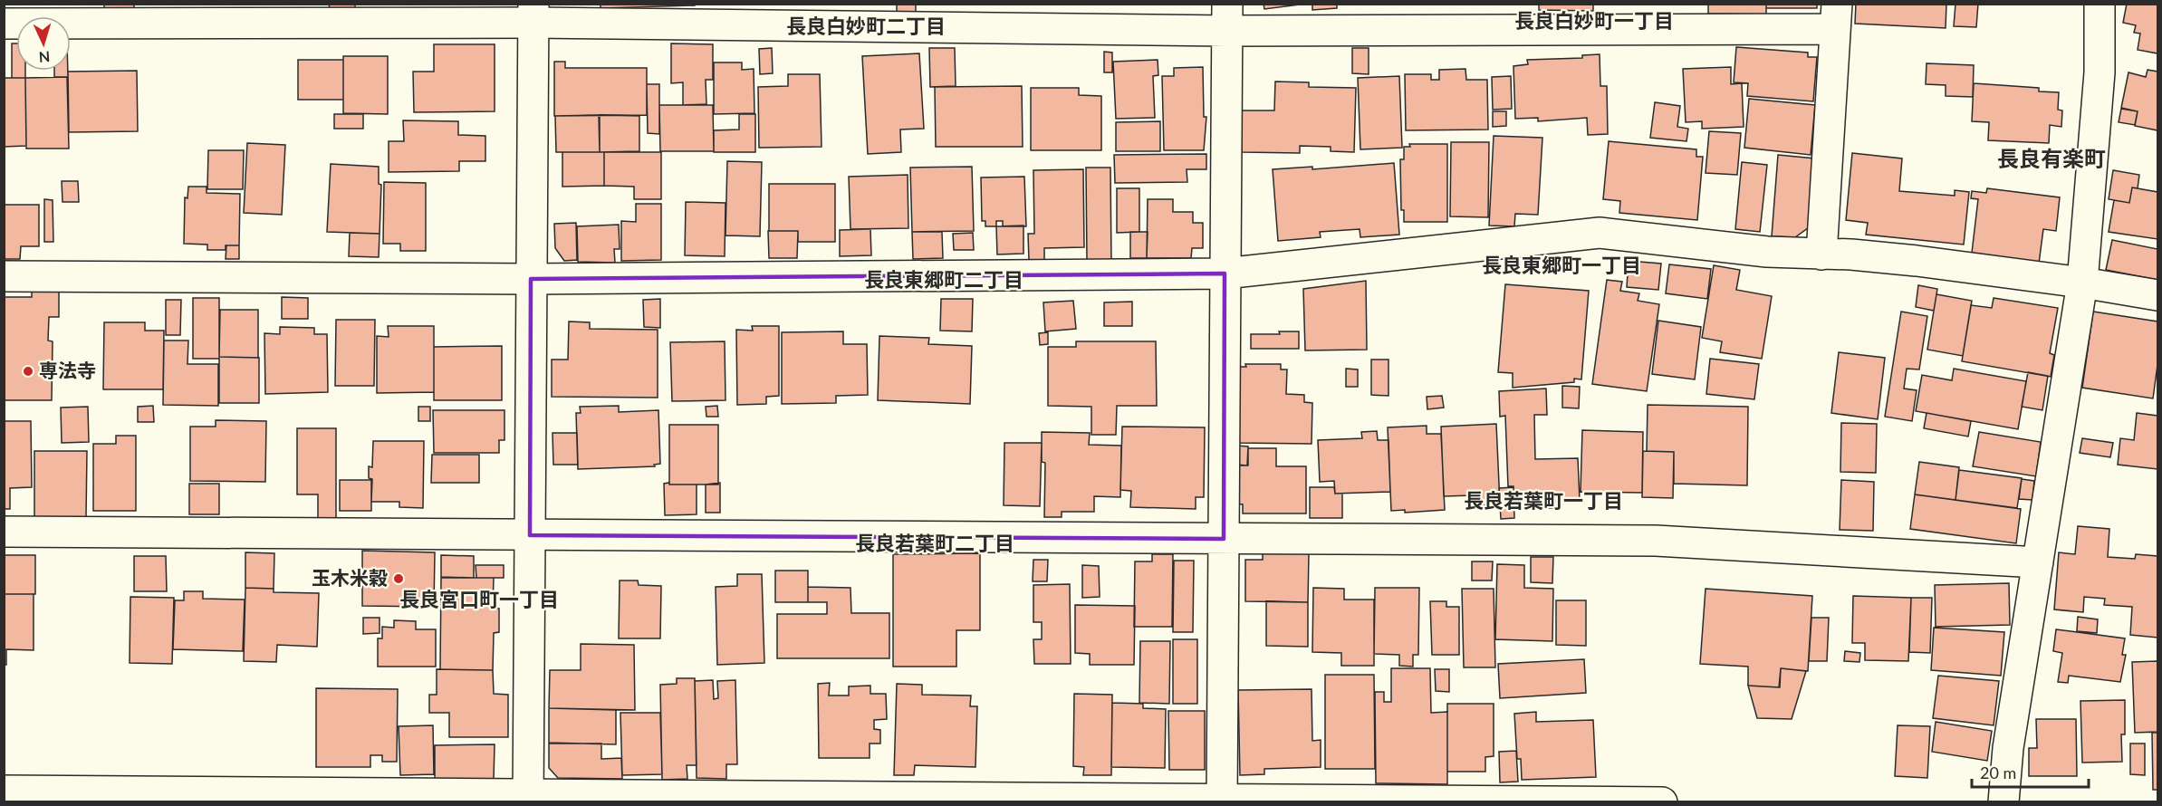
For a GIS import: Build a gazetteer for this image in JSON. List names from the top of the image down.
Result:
{
  "districts": [
    "長良白妙町一丁目",
    "長良白妙町二丁目",
    "長良有楽町",
    "長良東郷町一丁目",
    "長良東郷町二丁目",
    "長良若葉町一丁目",
    "長良若葉町二丁目",
    "長良宮口町一丁目"
  ],
  "places": ["専法寺", "玉木米穀"],
  "scale_bar": "20 m",
  "north": "bottom"
}
